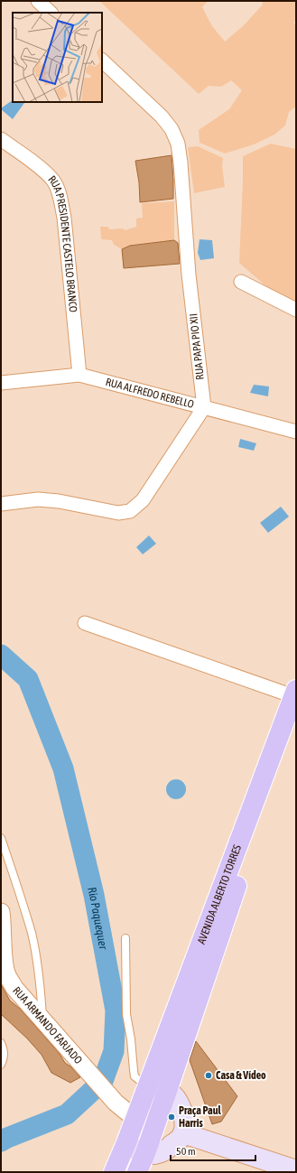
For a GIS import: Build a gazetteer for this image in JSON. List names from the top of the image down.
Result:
{
  "streets": {
    "main road": ["AVENIDA ALBERTO TORRES"],
    "street": [
      "RUA PRESIDENTE CASTELO BRANCO",
      "RUA PAPA PIO XII",
      "RUA ALFREDO REBELLO",
      "RUA ARMANDO FARJADO"
    ]
  },
  "crossings": [
    ["RUA PRESIDENTE CASTELO BRANCO", "RUA ALFREDO REBELLO"],
    ["RUA PAPA PIO XII", "RUA ALFREDO REBELLO"],
    ["AVENIDA ALBERTO TORRES", "RUA ARMANDO FARJADO"]
  ],
  "water": ["Rio Paquequer"],
  "places": ["Casa & Vídeo", "Praça Paul Harris"],
  "scale_bar": "50 m"
}
